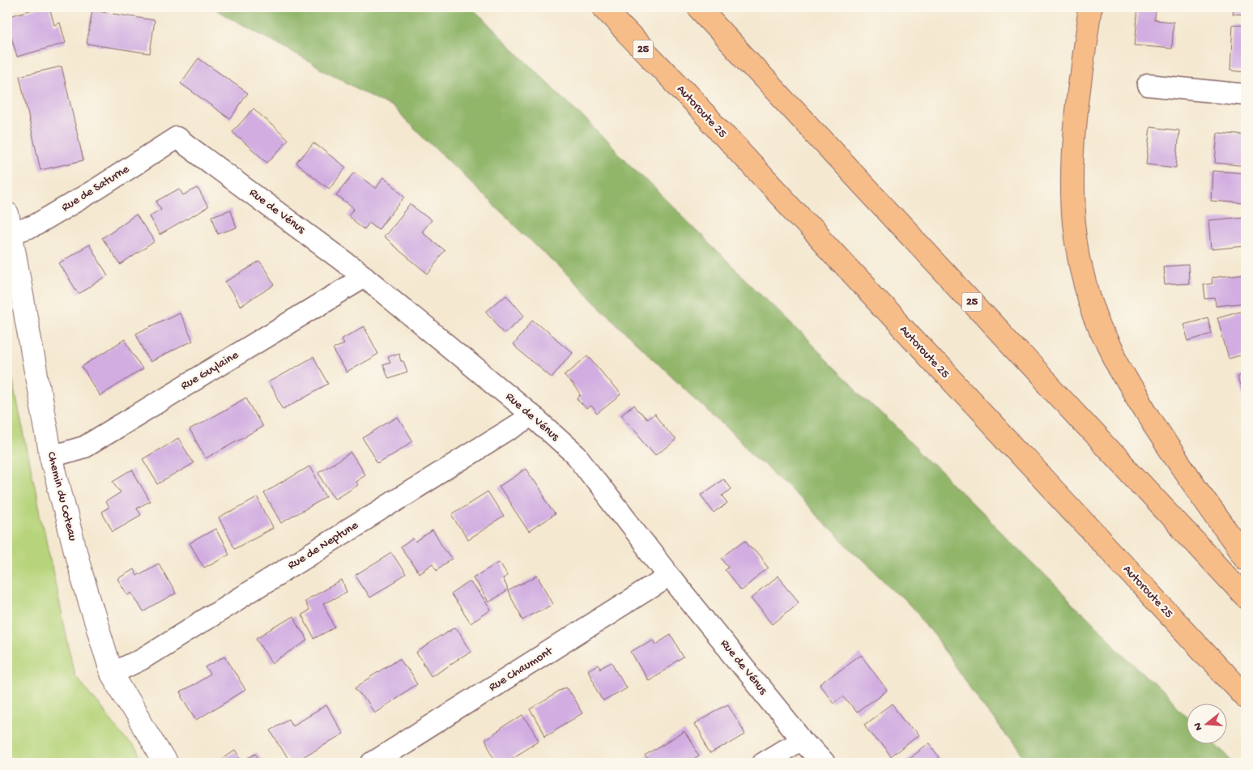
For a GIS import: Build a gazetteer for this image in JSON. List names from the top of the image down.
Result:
{
  "streets": {
    "highway": ["25", "Autoroute 25"],
    "street": [
      "Rue de Saturne",
      "Rue de Vénus",
      "Rue Guylaine",
      "Chemin du Coteau",
      "Rue de Neptune",
      "Rue Chaumont"
    ]
  },
  "crossings": [
    ["Rue de Saturne", "Rue de Vénus"],
    ["Rue de Saturne", "Chemin du Coteau"],
    ["Rue de Vénus", "Rue Guylaine"],
    ["Rue de Vénus", "Rue de Neptune"],
    ["Rue de Vénus", "Rue Chaumont"],
    ["Rue Guylaine", "Chemin du Coteau"],
    ["Chemin du Coteau", "Rue de Neptune"]
  ],
  "north": "left"
}
